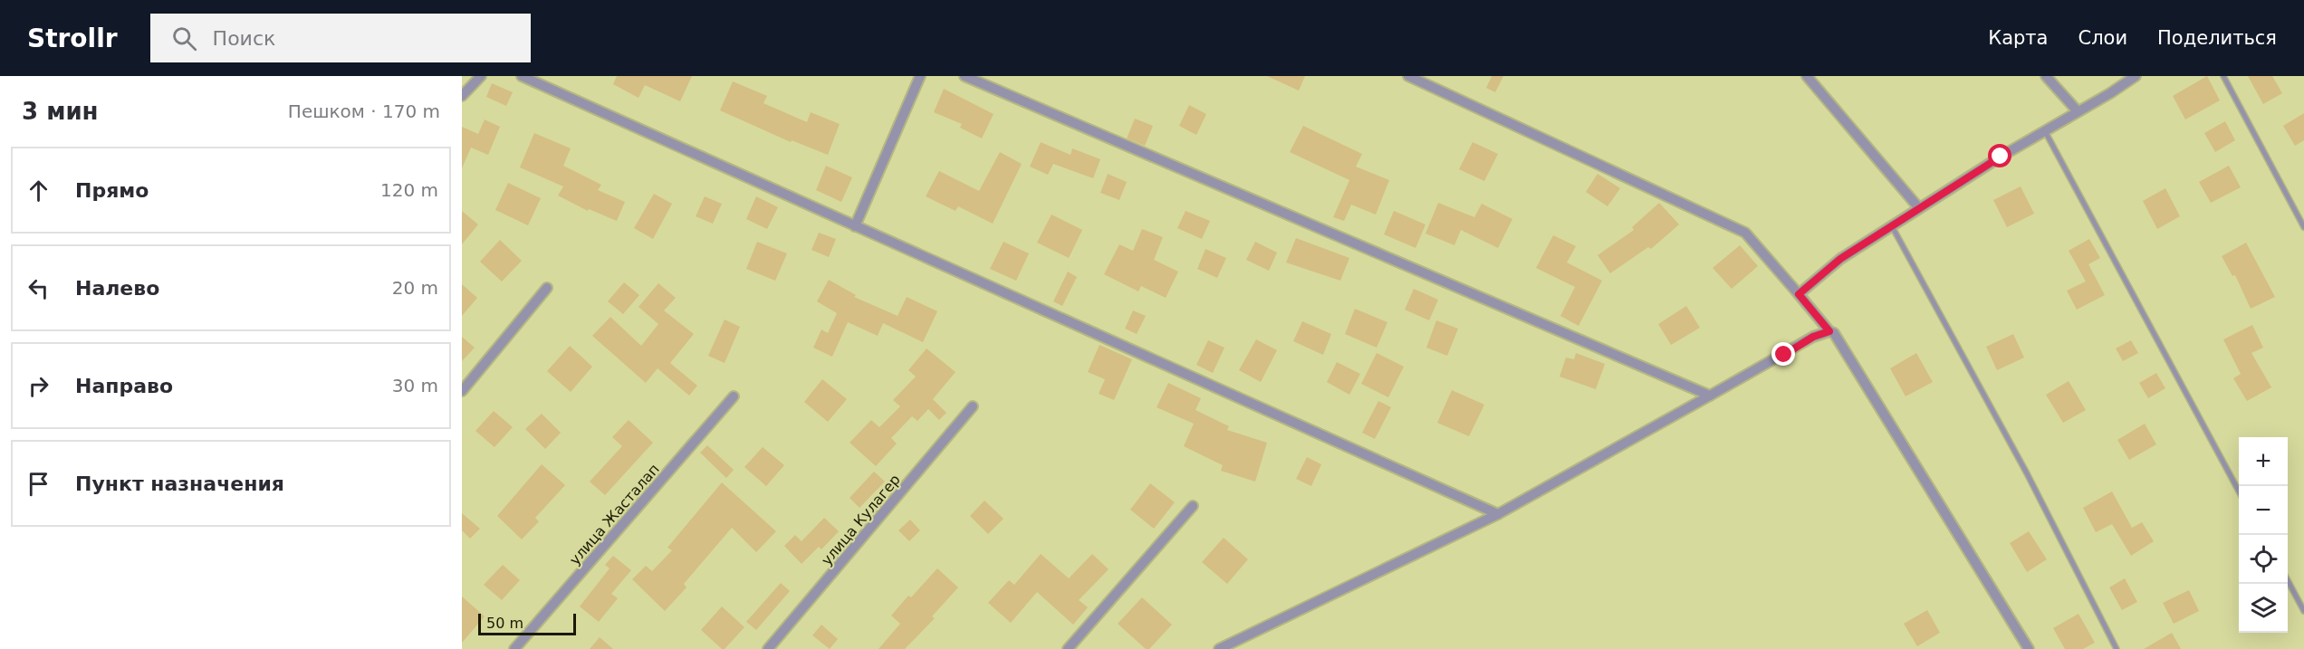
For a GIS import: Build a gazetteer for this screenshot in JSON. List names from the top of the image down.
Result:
{
  "streets": {
    "street": ["улица Жасталап", "улица Кулагер"]
  },
  "scale_bar": "50 m",
  "page": {
    "header": "Strollr",
    "search": "Поиск",
    "nav": ["Карта", "Слои", "Поделиться"],
    "heading": ["3 мин", "Пешком · 170 m"],
    "list": [
      ["Прямо", "120 m"],
      ["Налево", "20 m"],
      ["Направо", "30 m"],
      "Пункт назначения"
    ],
    "map_buttons": ["+", "−"],
    "scale": "50 m"
  }
}
